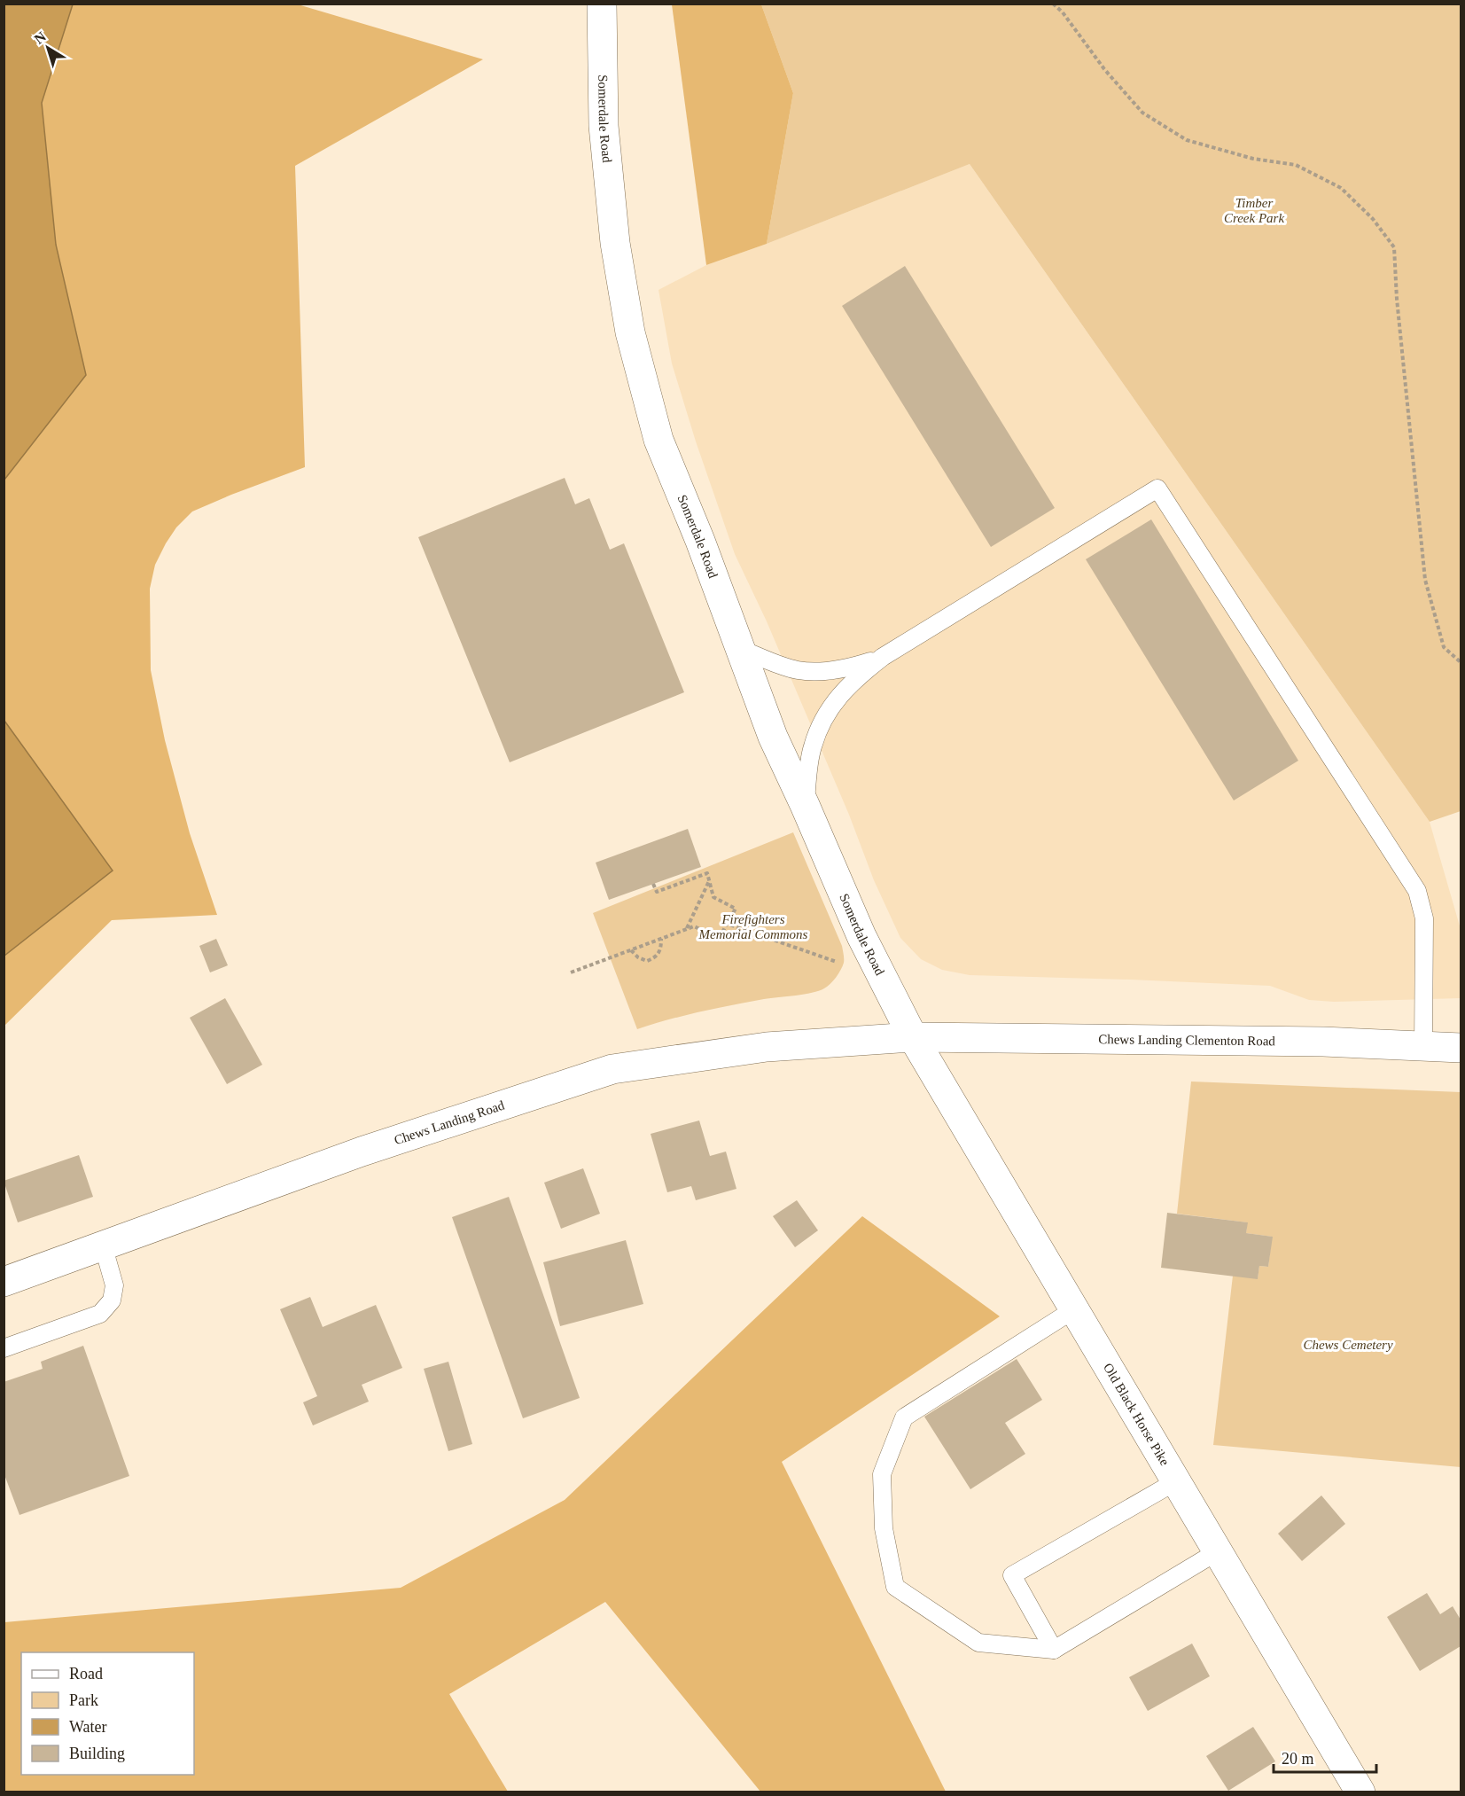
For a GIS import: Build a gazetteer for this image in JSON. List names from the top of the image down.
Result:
{
  "streets": {
    "main road": [
      "Somerdale Road",
      "Chews Landing Clementon Road",
      "Chews Landing Road",
      "Old Black Horse Pike"
    ]
  },
  "crossings": [
    ["Somerdale Road", "Chews Landing Clementon Road"],
    ["Somerdale Road", "Chews Landing Road"],
    ["Somerdale Road", "Old Black Horse Pike"],
    ["Chews Landing Clementon Road", "Chews Landing Road"],
    ["Chews Landing Clementon Road", "Old Black Horse Pike"],
    ["Chews Landing Road", "Old Black Horse Pike"]
  ],
  "parks": ["Timber Creek Park", "Firefighters Memorial Commons", "Chews Cemetery"],
  "legend": [
    "Road",
    "Park",
    "Water",
    "Building"
  ],
  "scale_bar": "20 m",
  "north": "top left"
}
